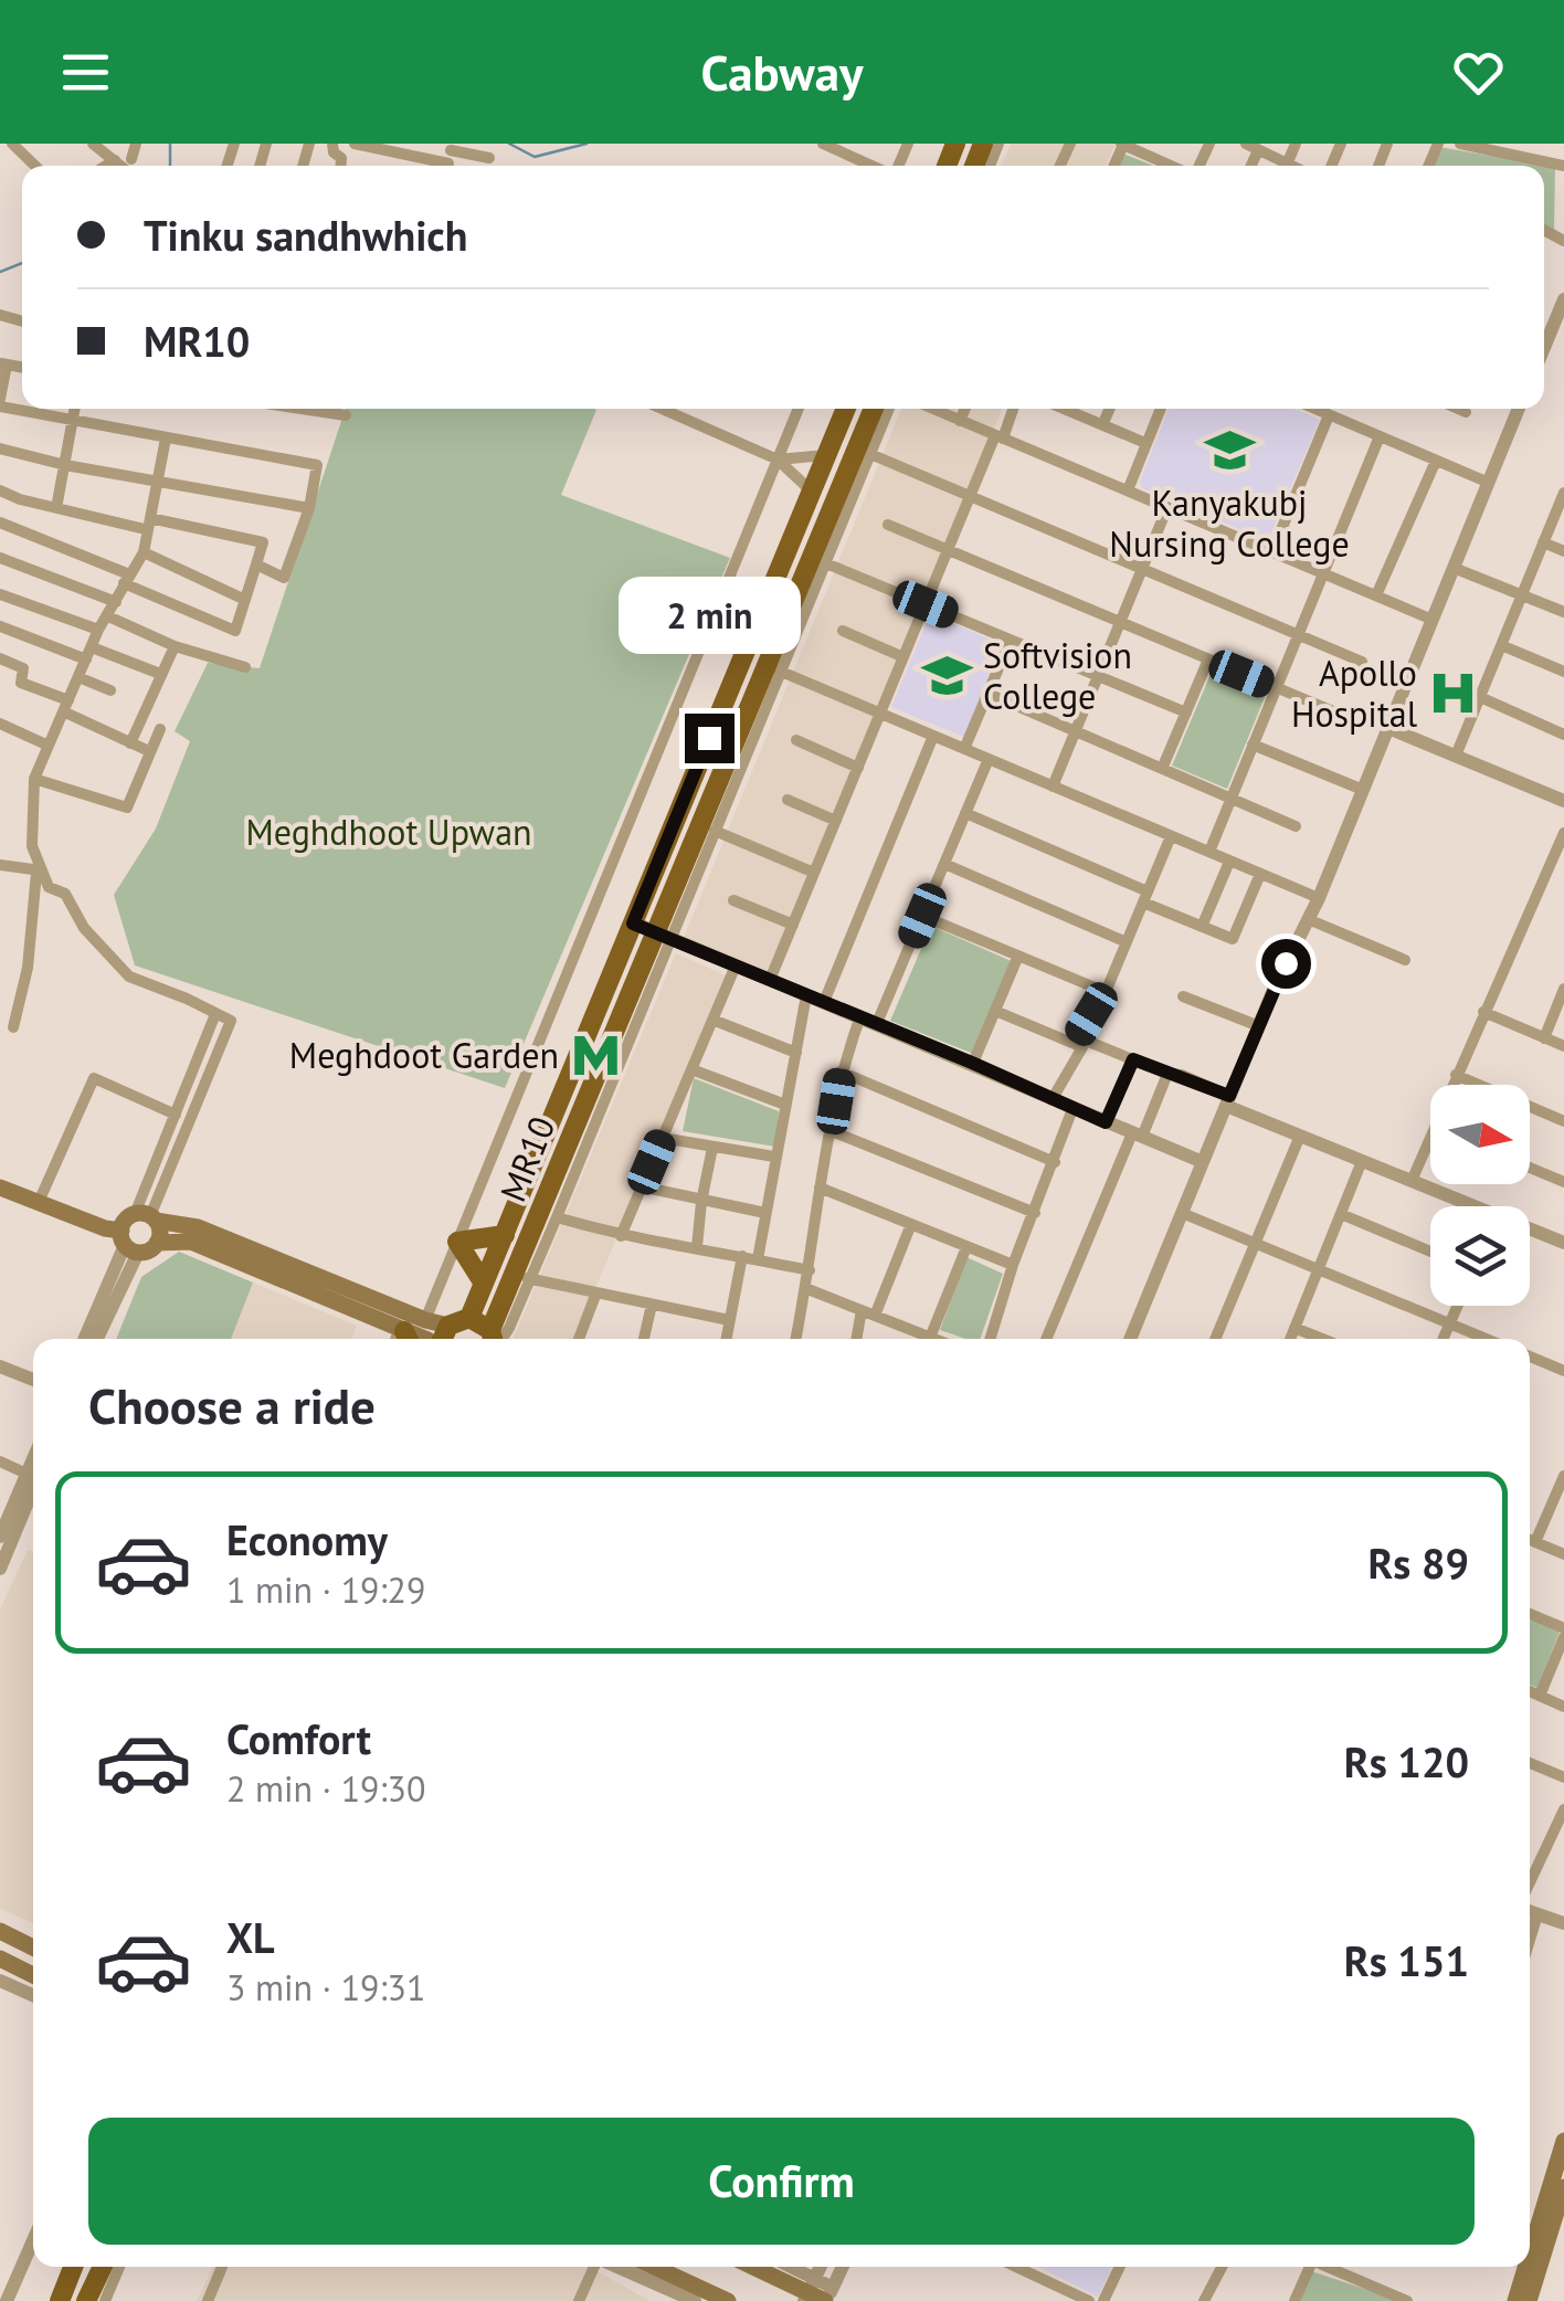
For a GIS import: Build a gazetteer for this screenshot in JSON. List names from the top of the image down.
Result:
{
  "streets": {
    "main road": ["MR10"]
  },
  "parks": ["Meghdhoot Upwan"],
  "places": {
    "school or university": ["Kanyakubj Nursing College", "Softvision College"],
    "hospital": ["Apollo Hospital"],
    "metro station": ["Meghdoot Garden"]
  },
  "north": "right",
  "page": {
    "header": "Cabway",
    "banner": ["Tinku sandhwhich", "MR10"],
    "bubble": "2 min",
    "heading": "Choose a ride",
    "list": [
      {
        "name": "Economy",
        "note": "1 min · 19:29",
        "value": "Rs 89"
      },
      {
        "name": "Comfort",
        "note": "2 min · 19:30",
        "value": "Rs 120"
      },
      {
        "name": "XL",
        "note": "3 min · 19:31",
        "value": "Rs 151"
      }
    ],
    "buttons": "Confirm"
  }
}
